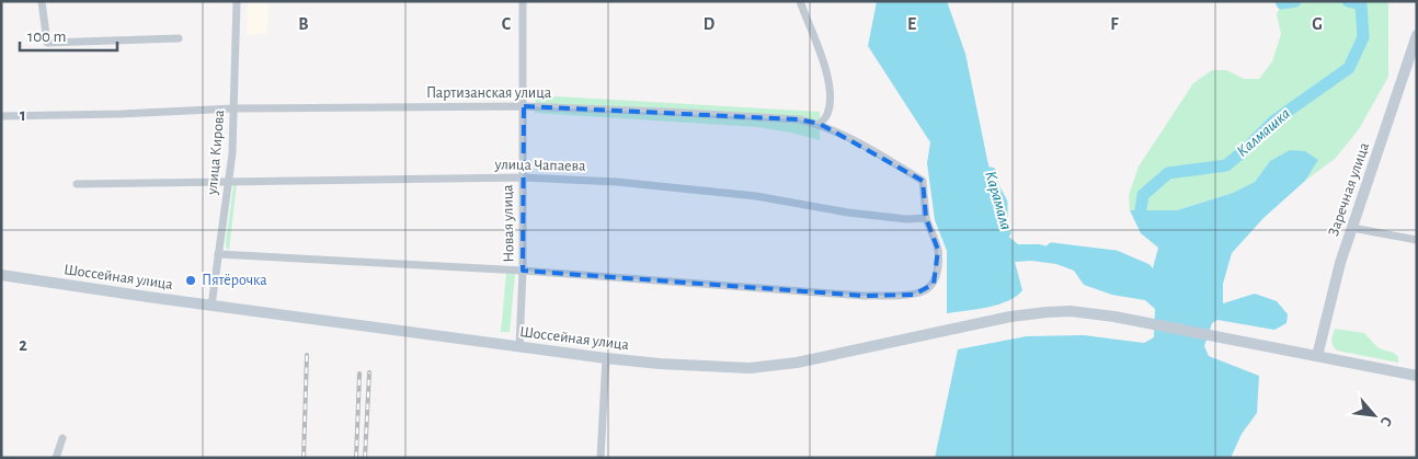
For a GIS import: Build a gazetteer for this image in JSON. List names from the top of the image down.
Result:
{
  "streets": {
    "main road": ["Заречная улица", "Шоссейная улица"],
    "street": [
      "Партизанская улица",
      "улица Кирова",
      "улица Чапаева",
      "Новая улица"
    ]
  },
  "crossings": [
    ["Партизанская улица", "улица Кирова"],
    ["Партизанская улица", "улица Чапаева"],
    ["Партизанская улица", "Новая улица"],
    ["улица Кирова", "улица Чапаева"],
    ["улица Кирова", "Шоссейная улица"],
    ["улица Чапаева", "Новая улица"],
    ["Заречная улица", "Шоссейная улица"],
    ["Новая улица", "Шоссейная улица"]
  ],
  "water": ["Калмашка", "Карамала"],
  "places": ["Пятёрочка"],
  "scale_bar": "100 m",
  "north": "bottom right",
  "grid": {
    "columns": [
      "B",
      "C",
      "D",
      "E",
      "F",
      "G"
    ],
    "rows": ["1", "2"]
  }
}
